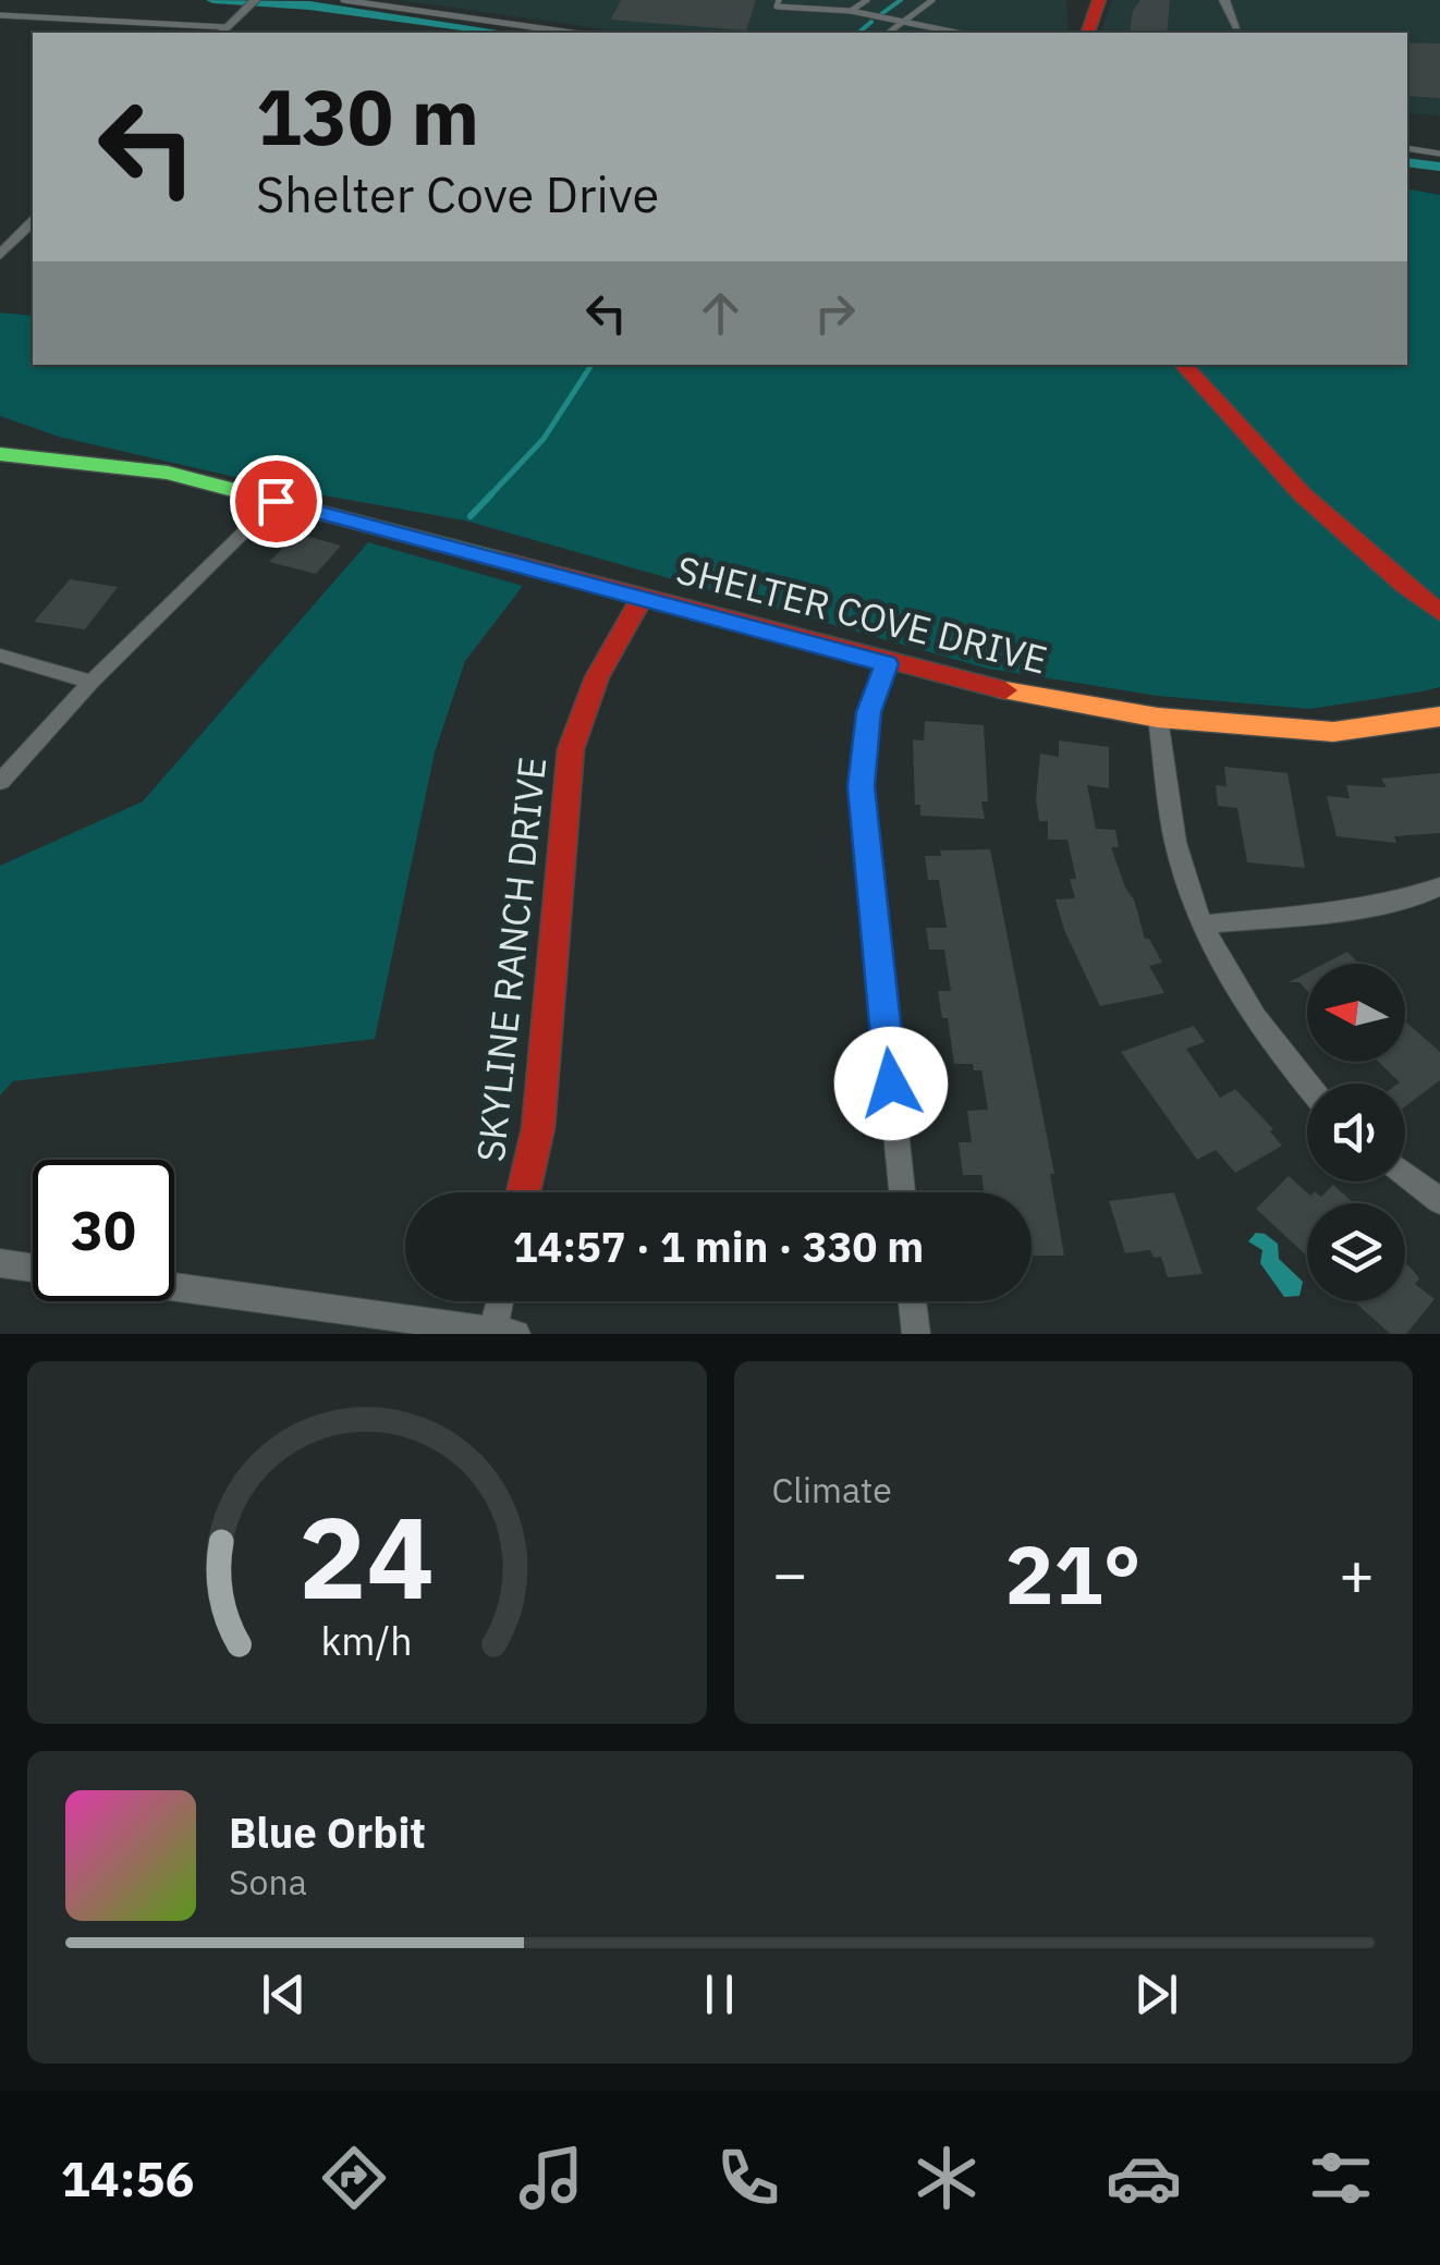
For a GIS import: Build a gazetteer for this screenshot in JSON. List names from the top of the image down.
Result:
{
  "streets": {
    "street": ["SHELTER COVE DRIVE", "SKYLINE RANCH DRIVE"]
  },
  "crossings": [
    ["SHELTER COVE DRIVE", "SKYLINE RANCH DRIVE"]
  ],
  "north": "left",
  "page": {
    "turn": ["130 m", "Shelter Cove Drive"],
    "limit": "30",
    "trip": "14:57 · 1 min · 330 m",
    "tile": "Climate",
    "heat": ["−", "21°", "+"],
    "song": ["Blue Orbit", "Sona"],
    "tabs": "14:56",
    "gauge": ["24", "km/h"]
  }
}
